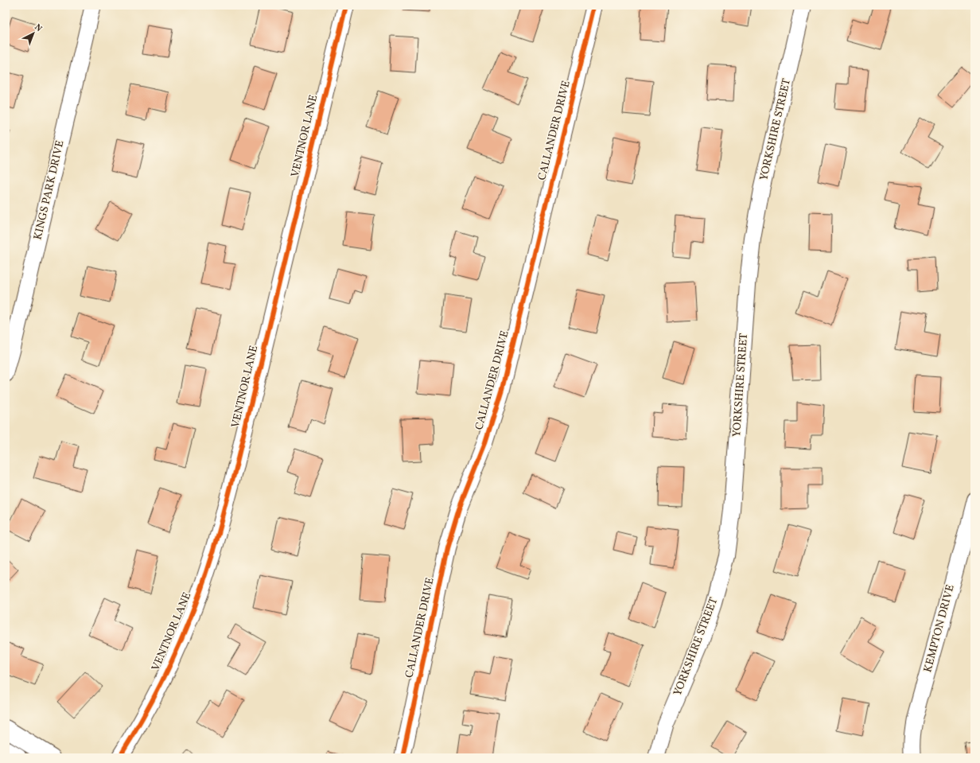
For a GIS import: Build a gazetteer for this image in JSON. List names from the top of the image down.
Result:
{
  "streets": {
    "street": [
      "YORKSHIRE STREET",
      "CALLANDER DRIVE",
      "VENTNOR LANE",
      "KINGS PARK DRIVE",
      "KEMPTON DRIVE"
    ]
  },
  "north": "top right"
}
